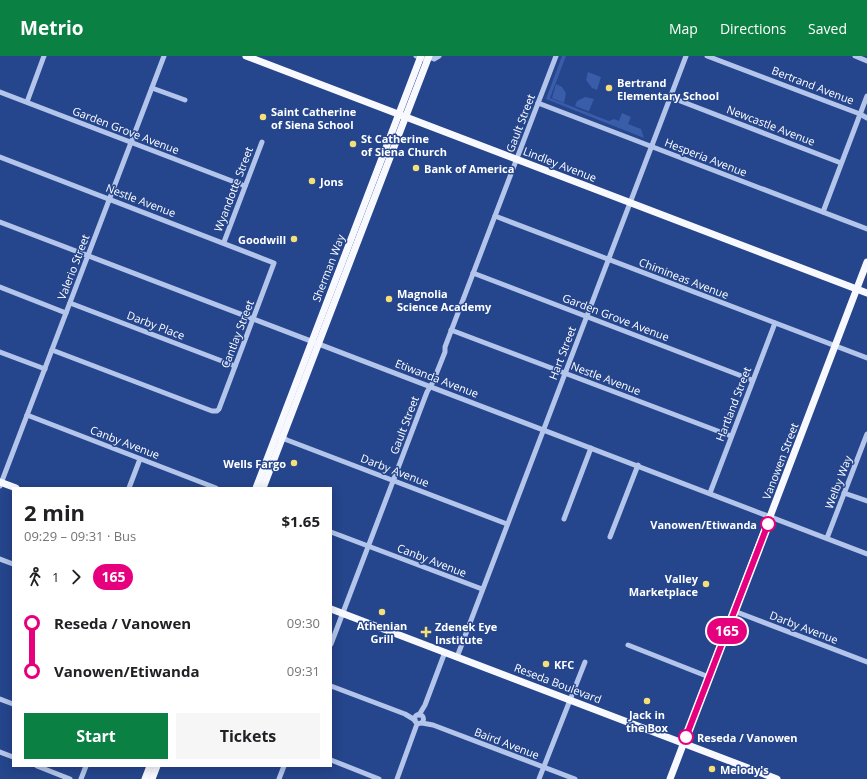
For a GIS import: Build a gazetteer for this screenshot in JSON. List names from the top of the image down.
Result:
{
  "streets": {
    "main road": [
      "Lindley Avenue",
      "Sherman Way",
      "Vanowen Street",
      "Reseda Boulevard"
    ],
    "street": [
      "Bertrand Avenue",
      "Gault Street",
      "Newcastle Avenue",
      "Garden Grove Avenue",
      "Hesperia Avenue",
      "Wyandotte Street",
      "Nestle Avenue",
      "Valerio Street",
      "Chimineas Avenue",
      "Darby Place",
      "Cantlay Street",
      "Hart Street",
      "Etiwanda Avenue",
      "Hartland Street",
      "Canby Avenue",
      "Darby Avenue",
      "Welby Way",
      "Baird Avenue"
    ]
  },
  "crossings": [
    ["Gault Street", "Garden Grove Avenue"],
    ["Gault Street", "Hesperia Avenue"],
    ["Gault Street", "Lindley Avenue"],
    ["Gault Street", "Nestle Avenue"],
    ["Gault Street", "Chimineas Avenue"],
    ["Gault Street", "Etiwanda Avenue"],
    ["Gault Street", "Canby Avenue"],
    ["Gault Street", "Darby Avenue"],
    ["Gault Street", "Reseda Boulevard"],
    ["Newcastle Avenue", "Hart Street"],
    ["Garden Grove Avenue", "Wyandotte Street"],
    ["Garden Grove Avenue", "Valerio Street"],
    ["Garden Grove Avenue", "Hart Street"],
    ["Garden Grove Avenue", "Hartland Street"],
    ["Hesperia Avenue", "Hart Street"],
    ["Lindley Avenue", "Sherman Way"],
    ["Lindley Avenue", "Hart Street"],
    ["Lindley Avenue", "Vanowen Street"],
    ["Wyandotte Street", "Nestle Avenue"],
    ["Nestle Avenue", "Valerio Street"],
    ["Nestle Avenue", "Cantlay Street"],
    ["Nestle Avenue", "Hart Street"],
    ["Nestle Avenue", "Hartland Street"],
    ["Valerio Street", "Darby Place"],
    ["Valerio Street", "Cantlay Street"],
    ["Valerio Street", "Etiwanda Avenue"],
    ["Valerio Street", "Canby Avenue"],
    ["Sherman Way", "Etiwanda Avenue"],
    ["Sherman Way", "Darby Avenue"],
    ["Chimineas Avenue", "Hart Street"],
    ["Chimineas Avenue", "Hartland Street"],
    ["Chimineas Avenue", "Vanowen Street"],
    ["Darby Place", "Cantlay Street"],
    ["Cantlay Street", "Etiwanda Avenue"],
    ["Hart Street", "Etiwanda Avenue"],
    ["Hart Street", "Canby Avenue"],
    ["Hart Street", "Darby Avenue"],
    ["Hart Street", "Reseda Boulevard"],
    ["Etiwanda Avenue", "Hartland Street"],
    ["Etiwanda Avenue", "Vanowen Street"],
    ["Etiwanda Avenue", "Welby Way"],
    ["Vanowen Street", "Darby Avenue"],
    ["Vanowen Street", "Reseda Boulevard"]
  ],
  "places": {
    "other": [
      "Bertrand Elementary School",
      "Saint Catherine of Siena School",
      "St Catherine of Siena Church",
      "Bank of America",
      "Jons",
      "Goodwill",
      "Magnolia Science Academy",
      "Wells Fargo",
      "Vanowen/Etiwanda",
      "Valley Marketplace",
      "Athenian Grill",
      "KFC",
      "Jack in the Box",
      "Reseda / Vanowen",
      "Melody's"
    ],
    "health": ["Zdenek Eye Institute"]
  },
  "lines": ["bus line 165"],
  "page": {
    "header": "Metrio",
    "nav": ["Map", "Directions", "Saved"],
    "on_map": "165",
    "heading": ["2 min", "09:29 – 09:31 · Bus", "$1.65"],
    "legs": ["1", "165"],
    "list": [
      {
        "name": "Reseda / Vanowen",
        "value": "09:30"
      },
      {
        "name": "Vanowen/Etiwanda",
        "value": "09:31"
      }
    ],
    "buttons": ["Start", "Tickets"]
  }
}
